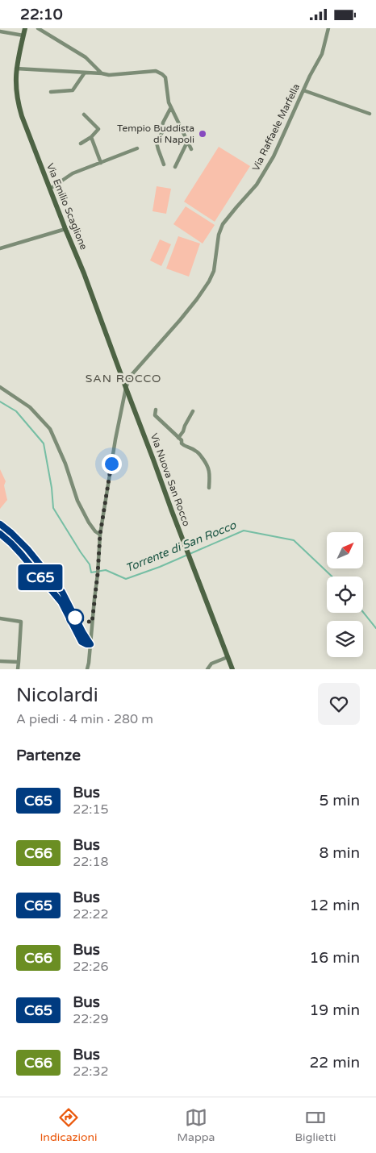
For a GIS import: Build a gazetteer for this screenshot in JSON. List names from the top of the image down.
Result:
{
  "streets": {
    "main road": ["Via Emilio Scaglione", "Via Nuova San Rocco"],
    "street": ["Via Raffaele Marfella"]
  },
  "crossings": [
    ["Via Raffaele Marfella", "Via Emilio Scaglione"],
    ["Via Raffaele Marfella", "Via Nuova San Rocco"],
    ["Via Emilio Scaglione", "Via Nuova San Rocco"]
  ],
  "districts": ["SAN ROCCO"],
  "water": ["Torrente di San Rocco"],
  "places": ["Tempio Buddista di Napoli"],
  "lines": ["bus line C65"],
  "north": "top right",
  "page": {
    "status": "22:10",
    "on_map": "C65",
    "heading": [
      ["Nicolardi", "A piedi · 4 min · 280 m"],
      "Partenze"
    ],
    "list": [
      {
        "mark": "C65",
        "name": "Bus",
        "note": "22:15",
        "value": "5 min"
      },
      {
        "mark": "C66",
        "name": "Bus",
        "note": "22:18",
        "value": "8 min"
      },
      {
        "mark": "C65",
        "name": "Bus",
        "note": "22:22",
        "value": "12 min"
      },
      {
        "mark": "C66",
        "name": "Bus",
        "note": "22:26",
        "value": "16 min"
      },
      {
        "mark": "C65",
        "name": "Bus",
        "note": "22:29",
        "value": "19 min"
      },
      {
        "mark": "C66",
        "name": "Bus",
        "note": "22:32",
        "value": "22 min"
      }
    ],
    "tabs": ["Indicazioni", "Mappa", "Biglietti"]
  }
}
